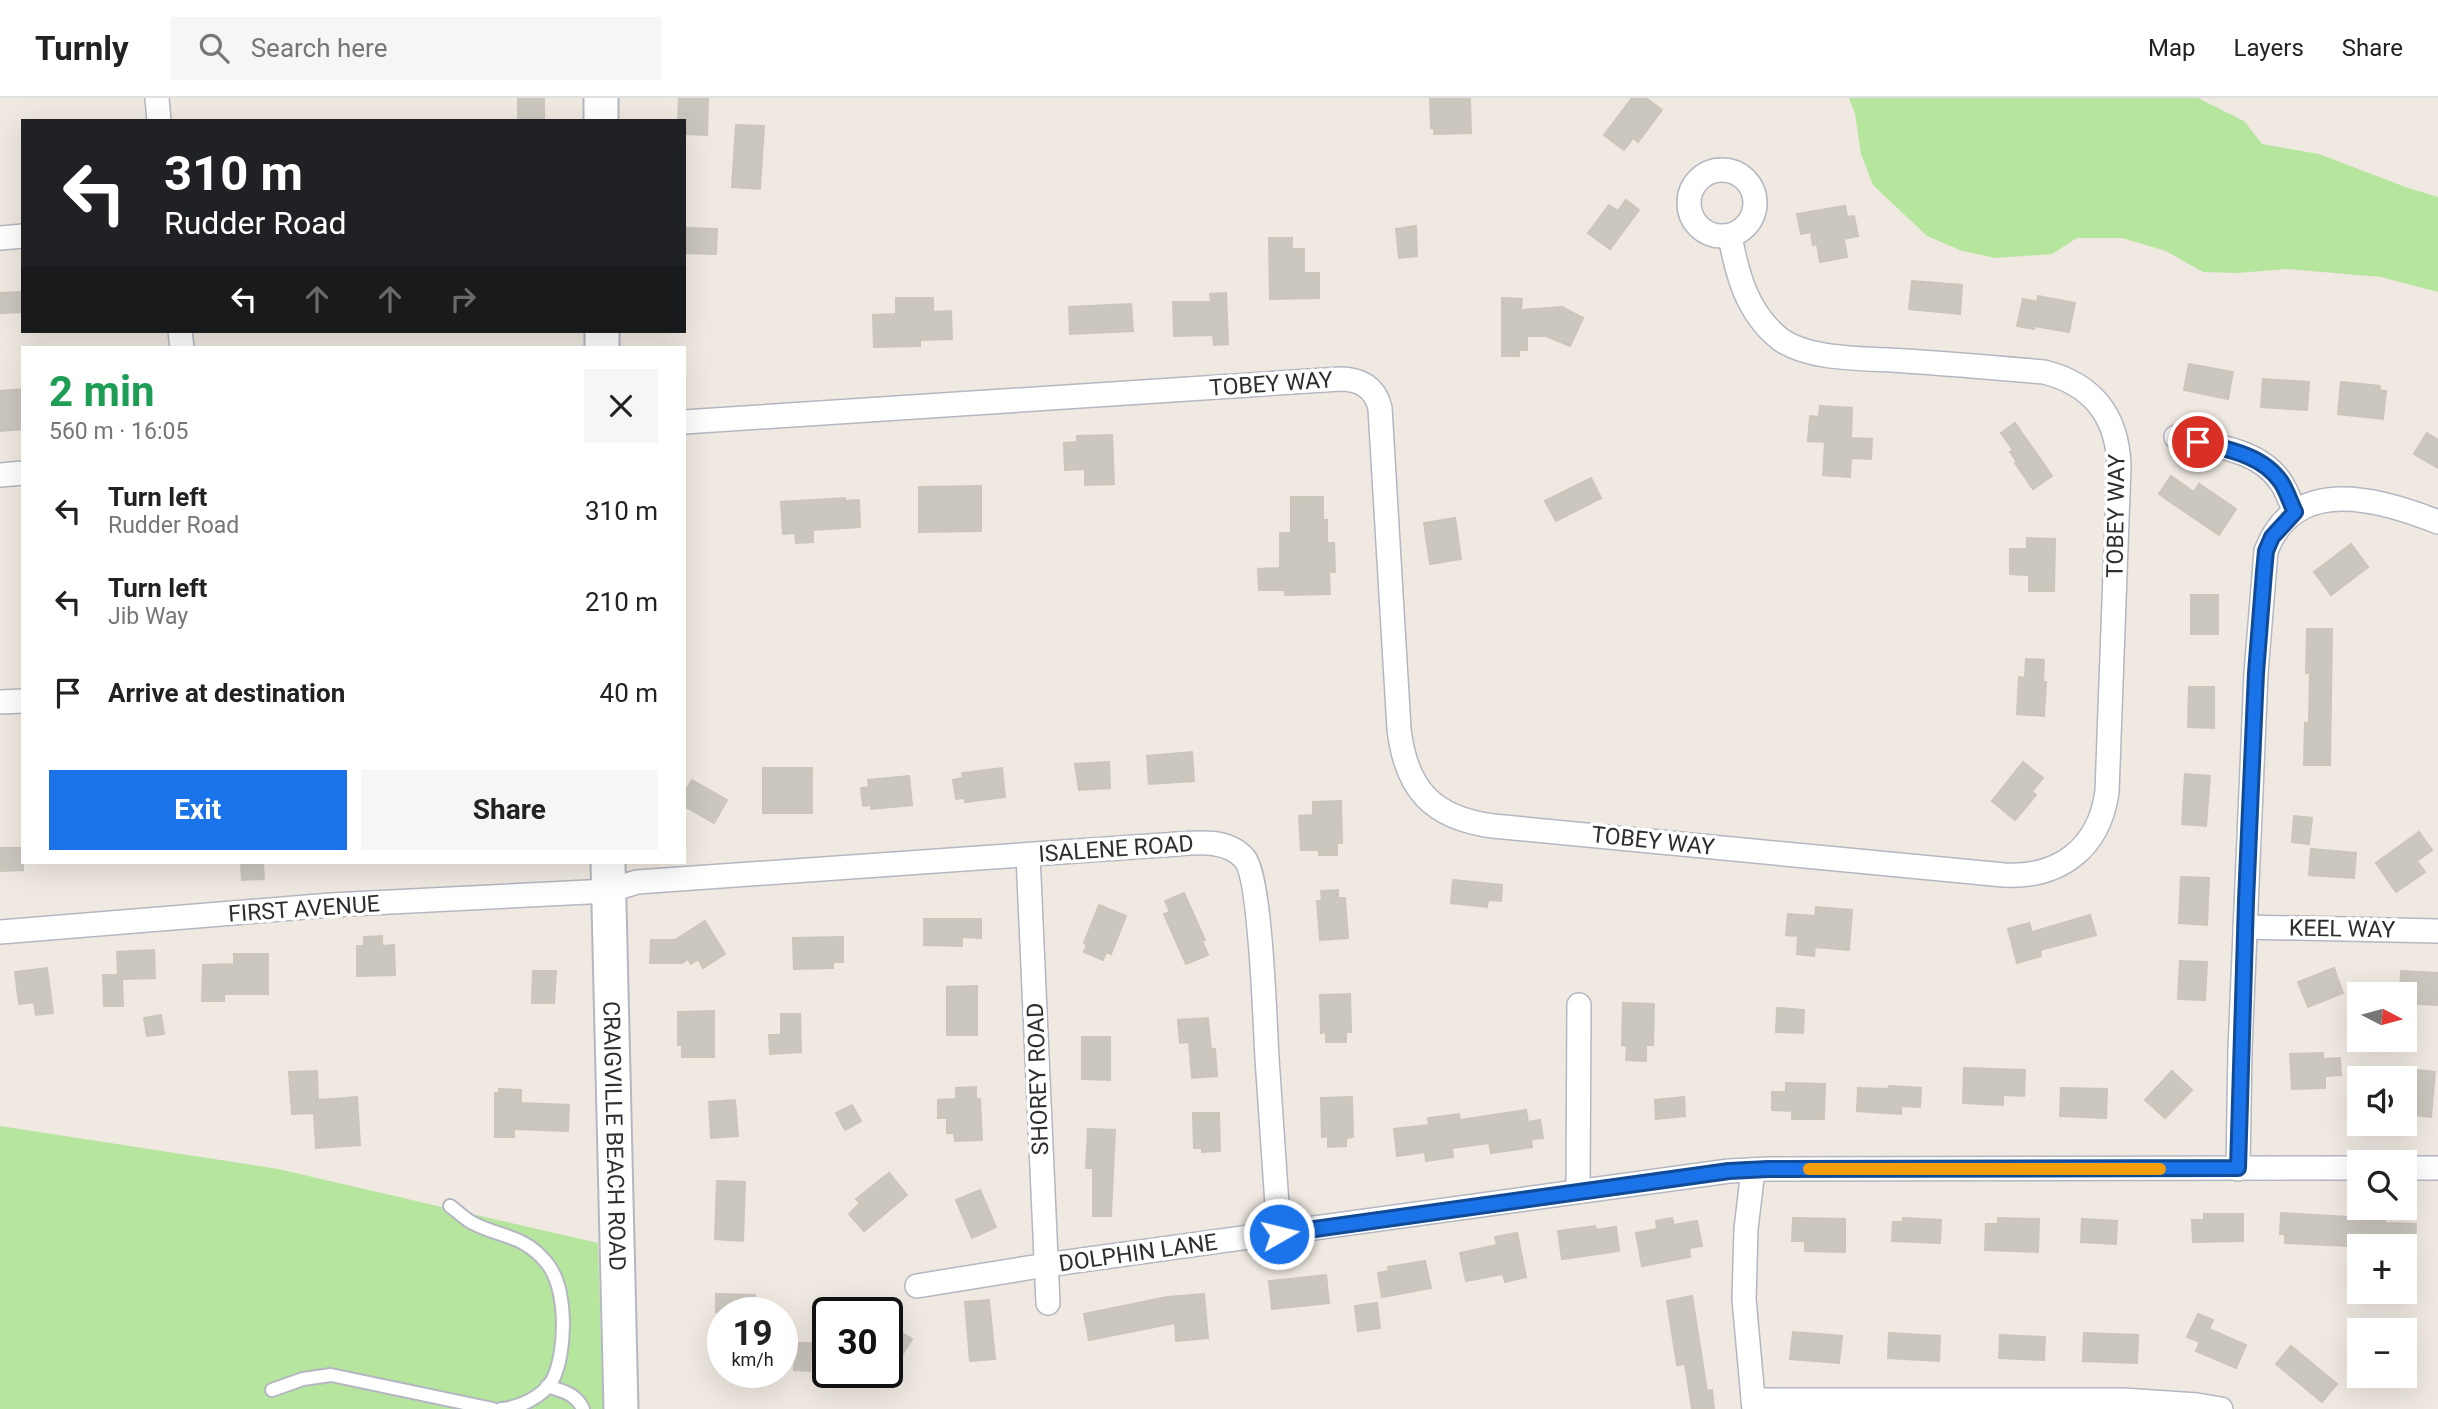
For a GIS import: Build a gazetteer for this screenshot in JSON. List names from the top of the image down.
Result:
{
  "streets": {
    "main road": ["CRAIGVILLE BEACH ROAD"],
    "street": [
      "TOBEY WAY",
      "ISALENE ROAD",
      "FIRST AVENUE",
      "KEEL WAY",
      "SHOREY ROAD",
      "DOLPHIN LANE"
    ]
  },
  "crossings": [
    ["ISALENE ROAD", "FIRST AVENUE"],
    ["ISALENE ROAD", "SHOREY ROAD"],
    ["ISALENE ROAD", "CRAIGVILLE BEACH ROAD"],
    ["ISALENE ROAD", "DOLPHIN LANE"],
    ["FIRST AVENUE", "CRAIGVILLE BEACH ROAD"],
    ["SHOREY ROAD", "DOLPHIN LANE"]
  ],
  "north": "right",
  "page": {
    "header": "Turnly",
    "search": "Search here",
    "nav": ["Map", "Layers", "Share"],
    "turn": ["310 m", "Rudder Road"],
    "heading": ["2 min", "560 m · 16:05"],
    "list": [
      {
        "name": "Turn left",
        "note": "Rudder Road",
        "value": "310 m"
      },
      {
        "name": "Turn left",
        "note": "Jib Way",
        "value": "210 m"
      },
      {
        "name": "Arrive at destination",
        "value": "40 m"
      }
    ],
    "buttons": ["Exit", "Share"],
    "map_buttons": ["+", "−"],
    "speed": "19 km/h",
    "limit": "30"
  }
}
